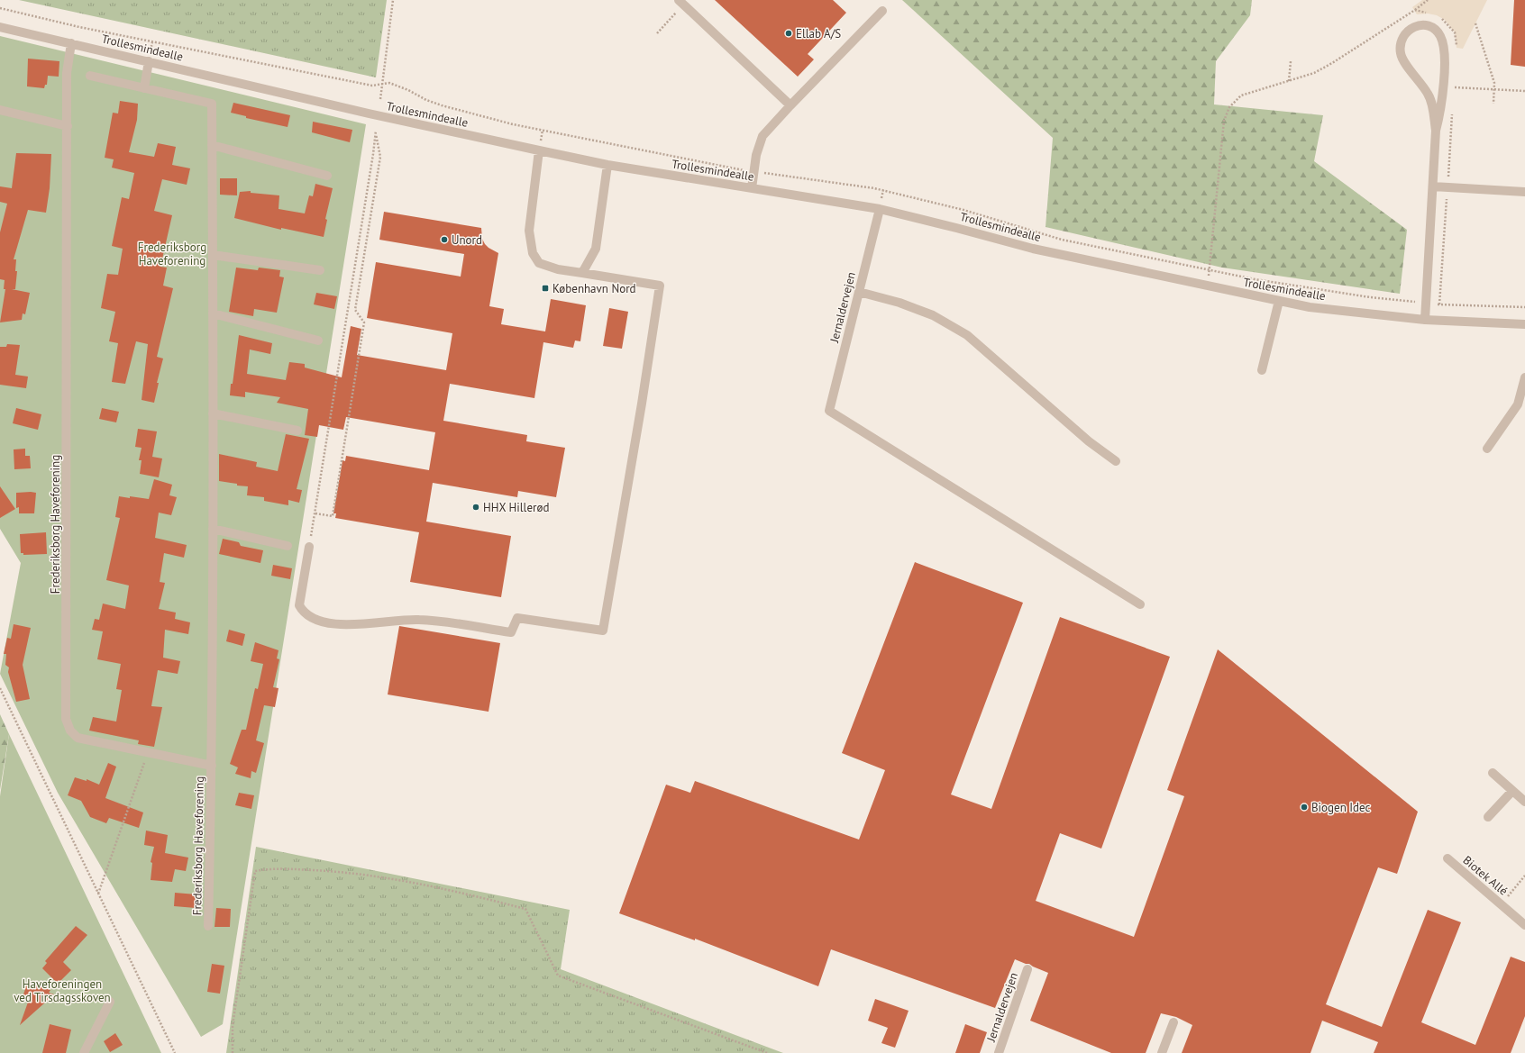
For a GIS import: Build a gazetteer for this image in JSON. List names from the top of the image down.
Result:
{
  "streets": {
    "street": [
      "Trollesmindealle",
      "Jernaldervejen",
      "Frederiksborg Haveforening",
      "Biotek Allé"
    ]
  },
  "crossings": [
    ["Trollesmindealle", "Jernaldervejen"],
    ["Trollesmindealle", "Frederiksborg Haveforening"]
  ],
  "parks": ["Frederiksborg Haveforening", "Haveforeningen ved Tirsdagsskoven"],
  "places": {
    "other": [
      "Ellab A/S",
      "Unord",
      "HHX Hillerød",
      "Biogen Idec"
    ],
    "transit": ["København Nord"]
  }
}
